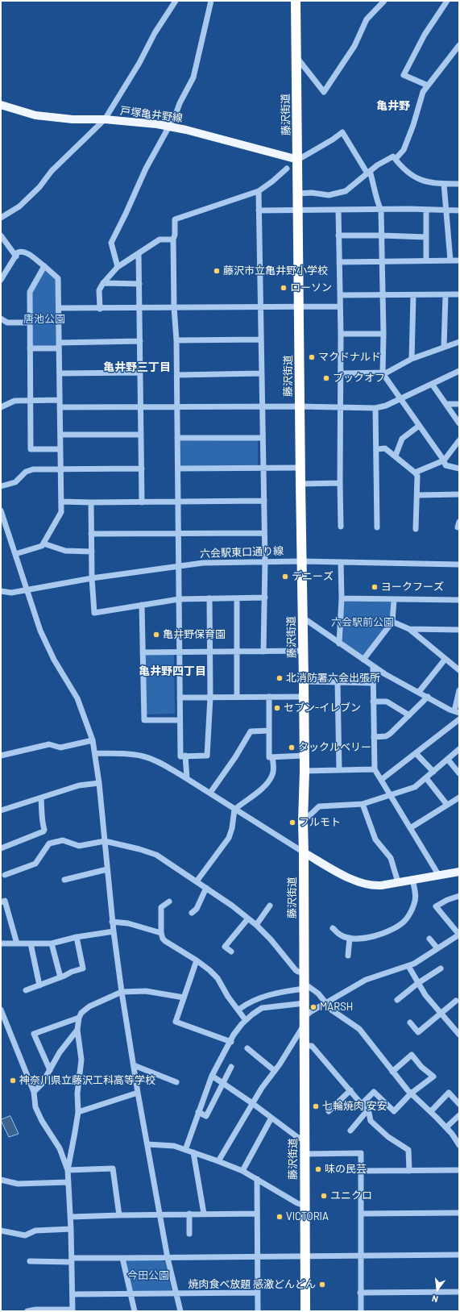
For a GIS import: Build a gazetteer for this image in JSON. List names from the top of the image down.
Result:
{
  "streets": {
    "highway": ["藤沢街道"],
    "main road": ["戸塚亀井野線"],
    "street": ["六会駅東口通り線"]
  },
  "crossings": [
    ["戸塚亀井野線", "藤沢街道"],
    ["藤沢街道", "六会駅東口通り線"]
  ],
  "districts": ["亀井野", "亀井野三丁目", "亀井野四丁目"],
  "parks": ["唐池公園", "六会駅前公園", "今田公園"],
  "places": [
    "藤沢市立亀井野小学校",
    "ローソン",
    "マクドナルド",
    "ブックオフ",
    "デニーズ",
    "ヨークフーズ",
    "亀井野保育園",
    "北消防署六会出張所",
    "セブン-イレブン",
    "タックルベリー",
    "フルモト",
    "MARSH",
    "神奈川県立藤沢工科高等学校",
    "七輪焼肉 安安",
    "味の民芸",
    "ユニクロ",
    "VICTORIA",
    "焼肉食べ放題 感激どんどん"
  ],
  "north": "bottom"
}
